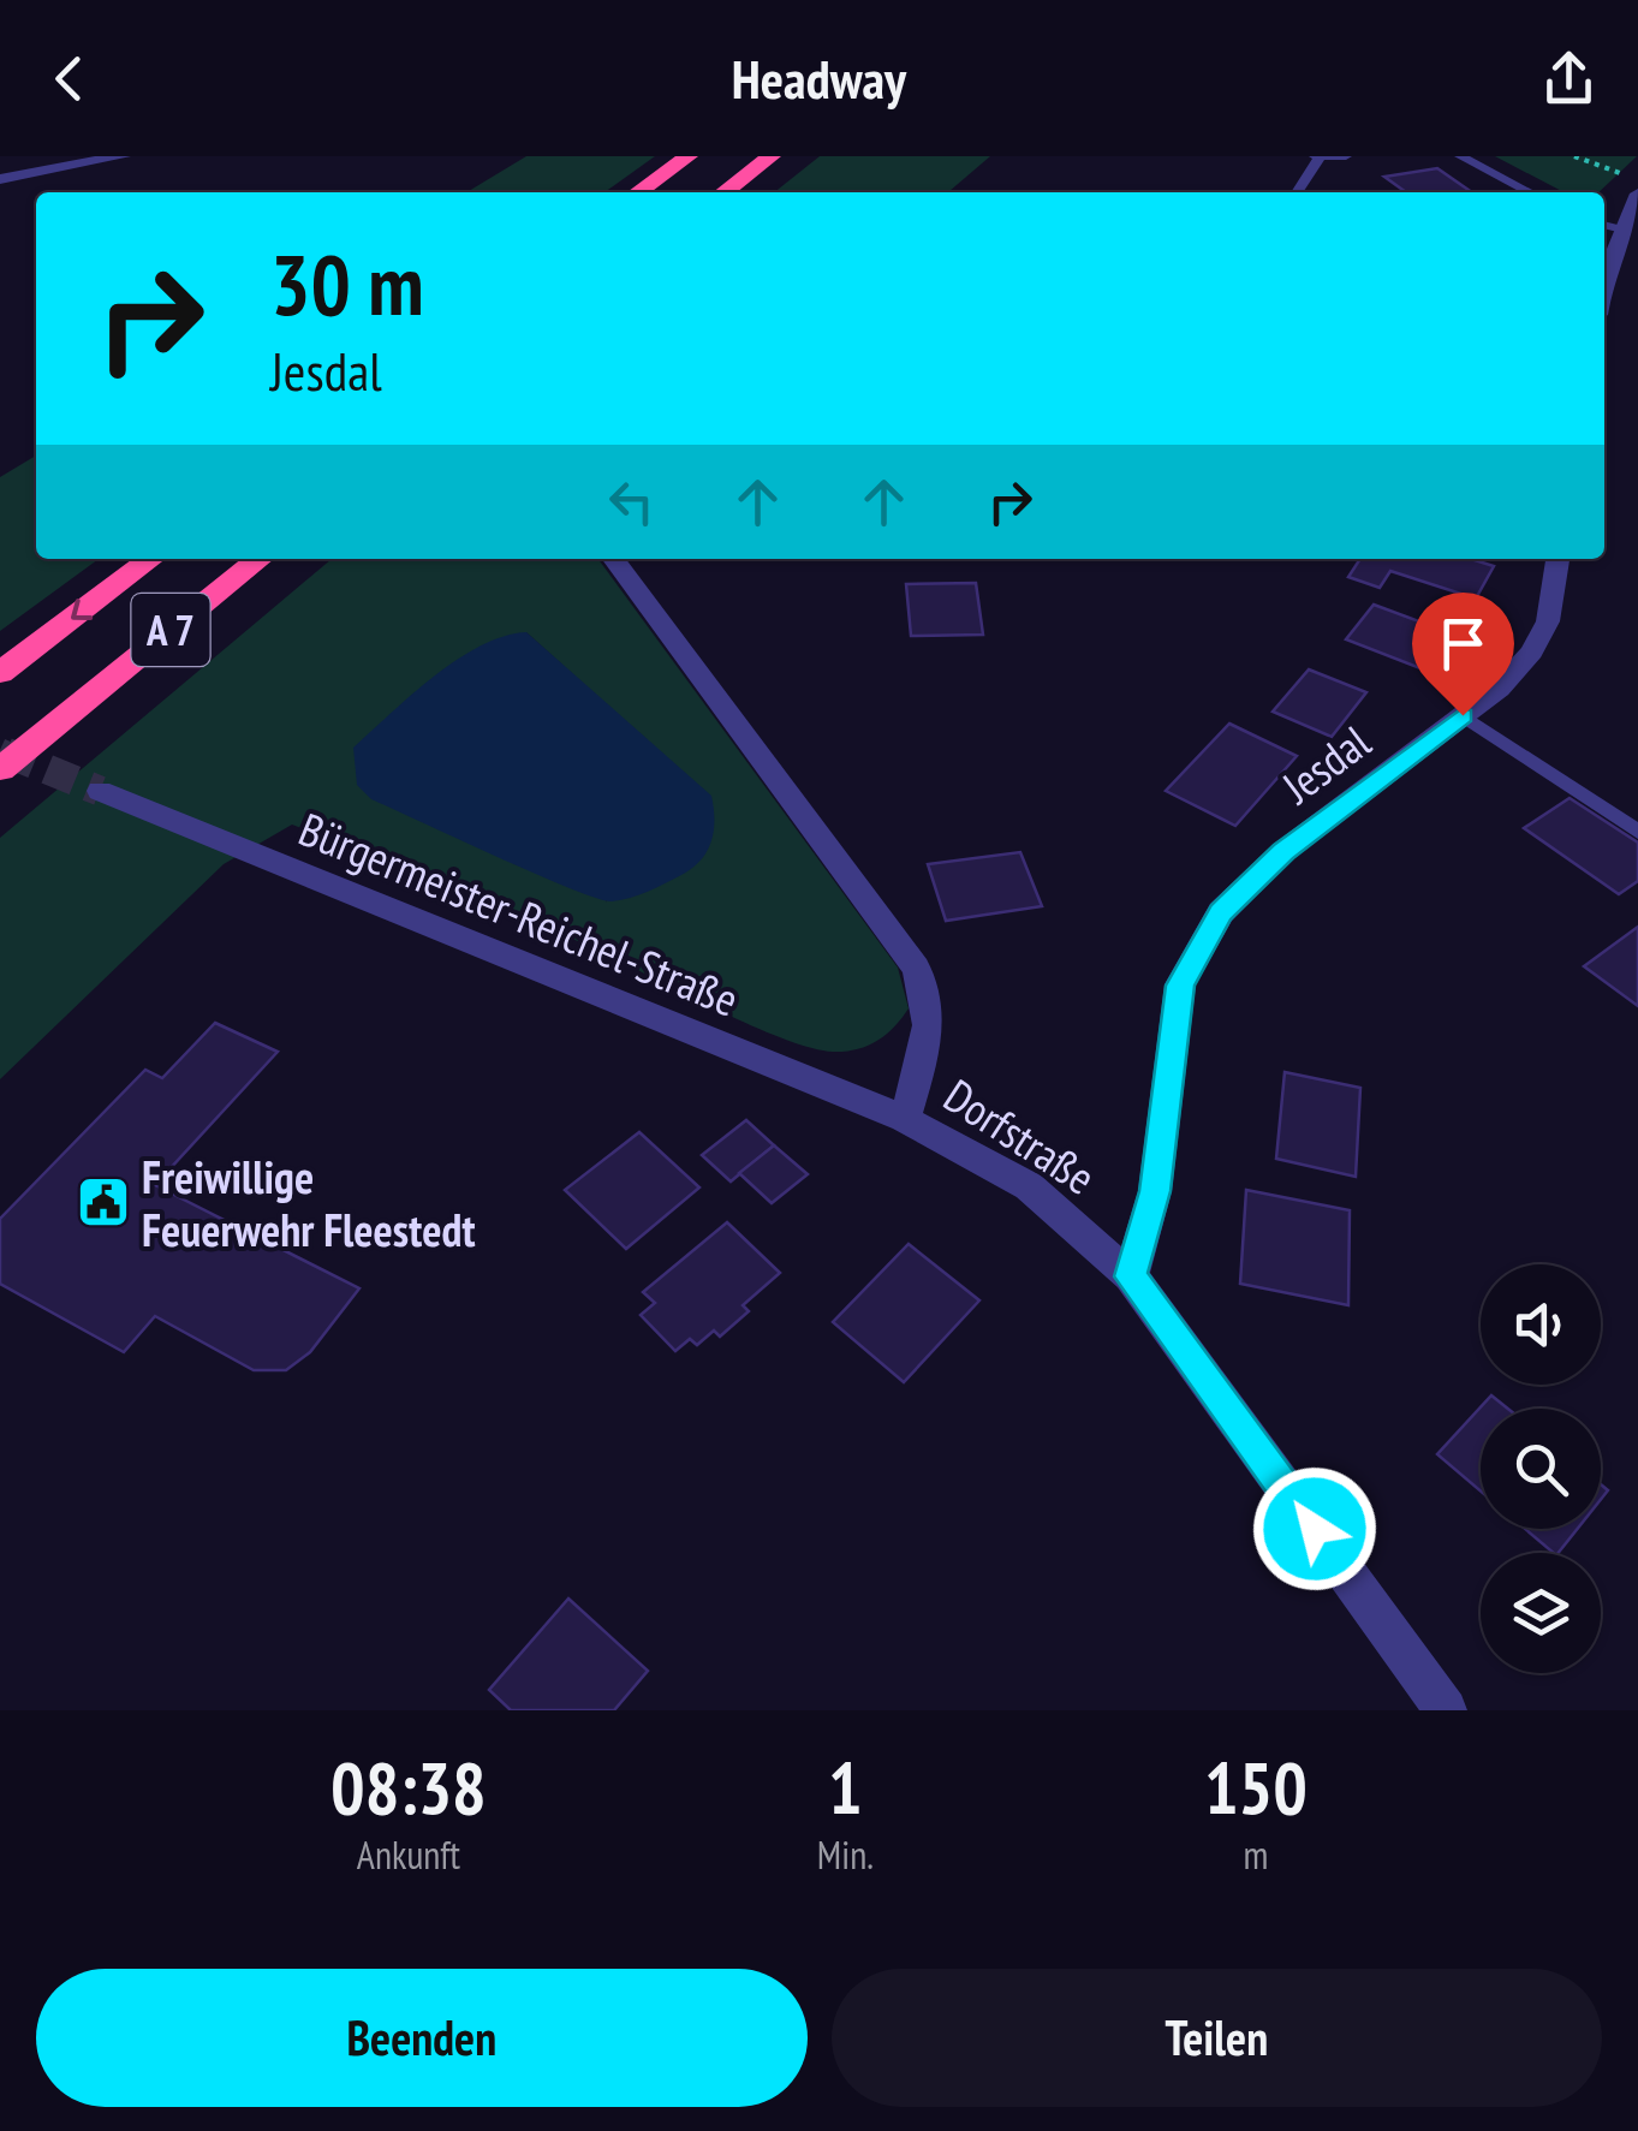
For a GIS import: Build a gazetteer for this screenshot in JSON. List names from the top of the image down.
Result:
{
  "streets": {
    "highway": ["A 7"],
    "street": ["Jesdal", "Bürgermeister-Reichel-Straße", "Dorfstraße"]
  },
  "crossings": [
    ["Jesdal", "Dorfstraße"],
    ["Bürgermeister-Reichel-Straße", "Dorfstraße"]
  ],
  "places": {
    "public building": ["Freiwillige Feuerwehr Fleestedt"]
  },
  "page": {
    "header": "Headway",
    "turn": ["30 m", "Jesdal"],
    "eta": [
      "08:38",
      "Ankunft",
      "1",
      "Min.",
      "150",
      "m"
    ],
    "buttons": ["Beenden", "Teilen"]
  }
}
